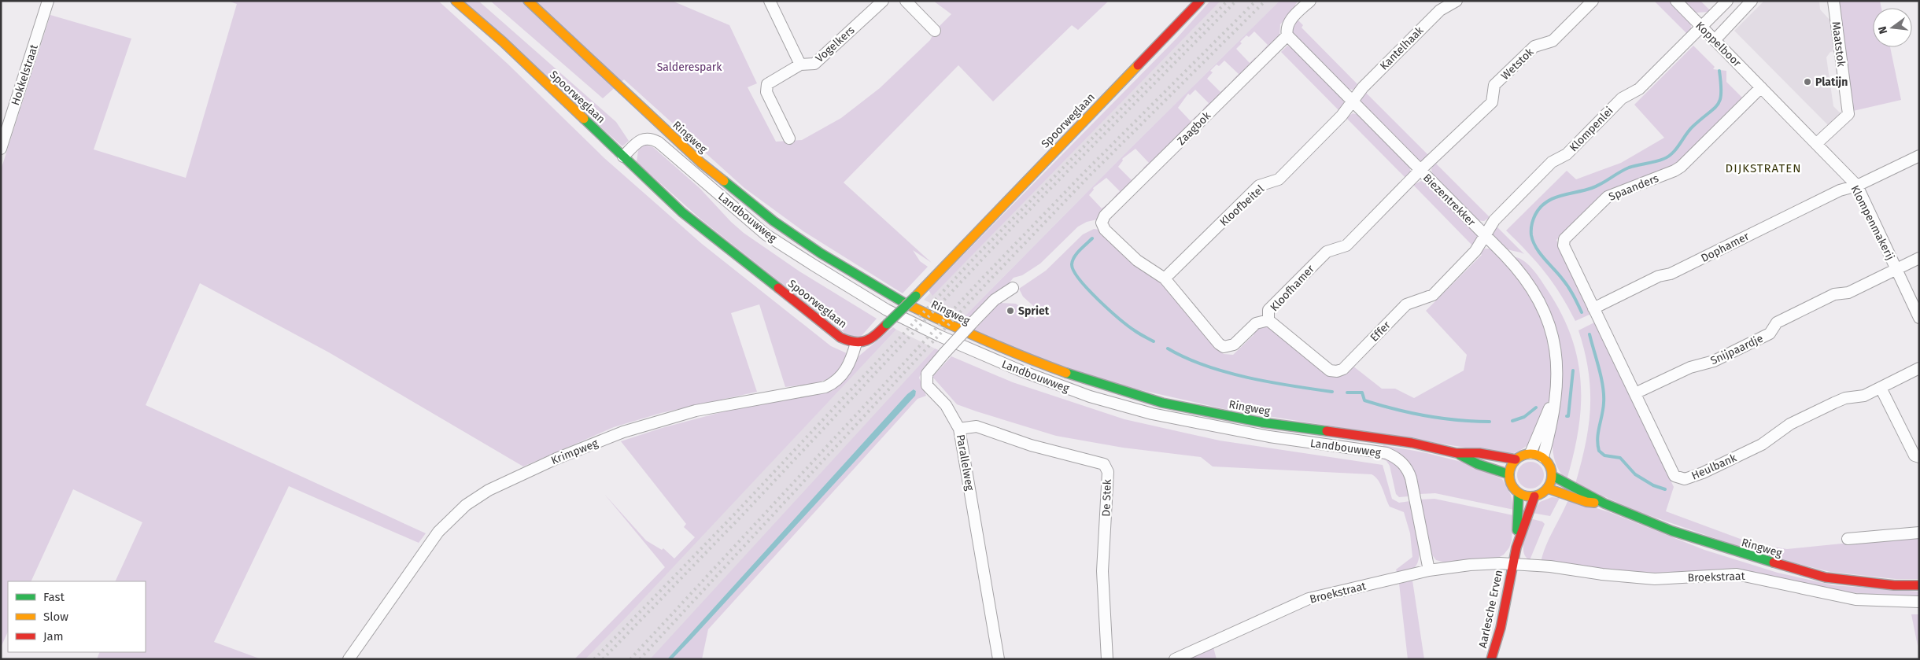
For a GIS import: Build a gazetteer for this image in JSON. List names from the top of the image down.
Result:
{
  "streets": {
    "main road": ["Spoorweglaan", "Ringweg", "Aarlesche Erven"],
    "street": [
      "Vogelkers",
      "Koppelboor",
      "Maatstok",
      "Kantelhaak",
      "Wetstok",
      "Hokkelstraat",
      "Zaagbok",
      "Klompenlei",
      "Spaanders",
      "Biezentrekker",
      "Kloofbeitel",
      "Landbouwweg",
      "Klompenmakerij",
      "Dophamer",
      "Kloofhamer",
      "Effer",
      "Snijpaardje",
      "Krimpweg",
      "Parallelweg",
      "Heulbank",
      "De Stek",
      "Broekstraat"
    ]
  },
  "crossings": [
    ["Koppelboor", "Klompenlei"],
    ["Koppelboor", "Spaanders"],
    ["Koppelboor", "Klompenmakerij"],
    ["Maatstok", "Klompenmakerij"],
    ["Kantelhaak", "Biezentrekker"],
    ["Kantelhaak", "Kloofbeitel"],
    ["Wetstok", "Biezentrekker"],
    ["Wetstok", "Kloofhamer"],
    ["Spoorweglaan", "Landbouwweg"],
    ["Spoorweglaan", "Krimpweg"],
    ["Zaagbok", "Biezentrekker"],
    ["Zaagbok", "Kloofhamer"],
    ["Klompenlei", "Biezentrekker"],
    ["Klompenlei", "Effer"],
    ["Ringweg", "Biezentrekker"],
    ["Spaanders", "Klompenmakerij"],
    ["Spaanders", "Dophamer"],
    ["Spaanders", "Heulbank"],
    ["Biezentrekker", "Kloofbeitel"],
    ["Biezentrekker", "Kloofhamer"],
    ["Biezentrekker", "Effer"],
    ["Kloofbeitel", "Kloofhamer"],
    ["Landbouwweg", "Broekstraat"],
    ["Klompenmakerij", "Dophamer"],
    ["Klompenmakerij", "Snijpaardje"],
    ["Dophamer", "Heulbank"],
    ["Kloofhamer", "Effer"],
    ["Snijpaardje", "Heulbank"],
    ["Parallelweg", "De Stek"],
    ["Broekstraat", "Aarlesche Erven"]
  ],
  "districts": ["DIJKSTRATEN"],
  "parks": ["Salderespark"],
  "places": ["Platijn", "Spriet"],
  "legend": ["Fast", "Slow", "Jam"],
  "north": "left"
}
